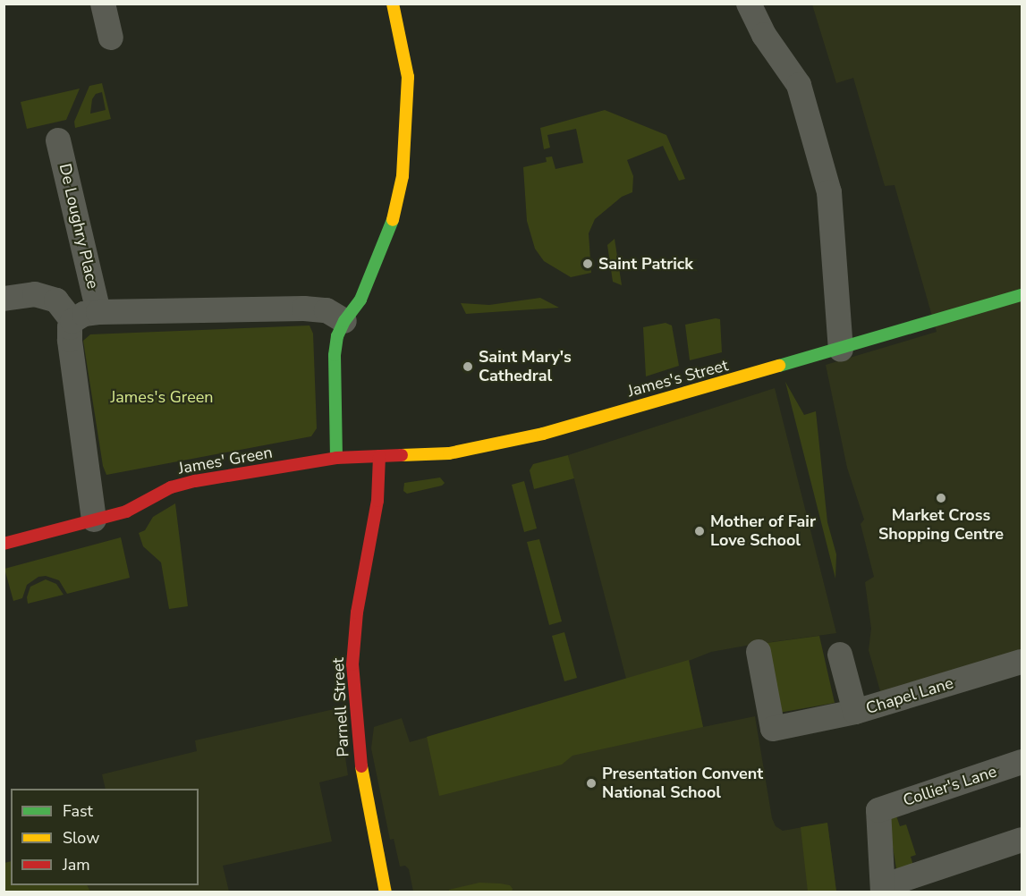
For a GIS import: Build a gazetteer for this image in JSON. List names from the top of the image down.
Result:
{
  "streets": {
    "street": [
      "De Loughry Place",
      "James's Street",
      "James' Green",
      "Chapel Lane",
      "Parnell Street",
      "Collier's Lane"
    ]
  },
  "crossings": [
    ["James's Street", "James' Green"],
    ["James's Street", "Parnell Street"]
  ],
  "parks": ["James's Green"],
  "places": [
    "Saint Patrick",
    "Saint Mary's Cathedral",
    "Market Cross Shopping Centre",
    "Mother of Fair Love School",
    "Presentation Convent National School"
  ],
  "legend": ["Fast", "Slow", "Jam"]
}
